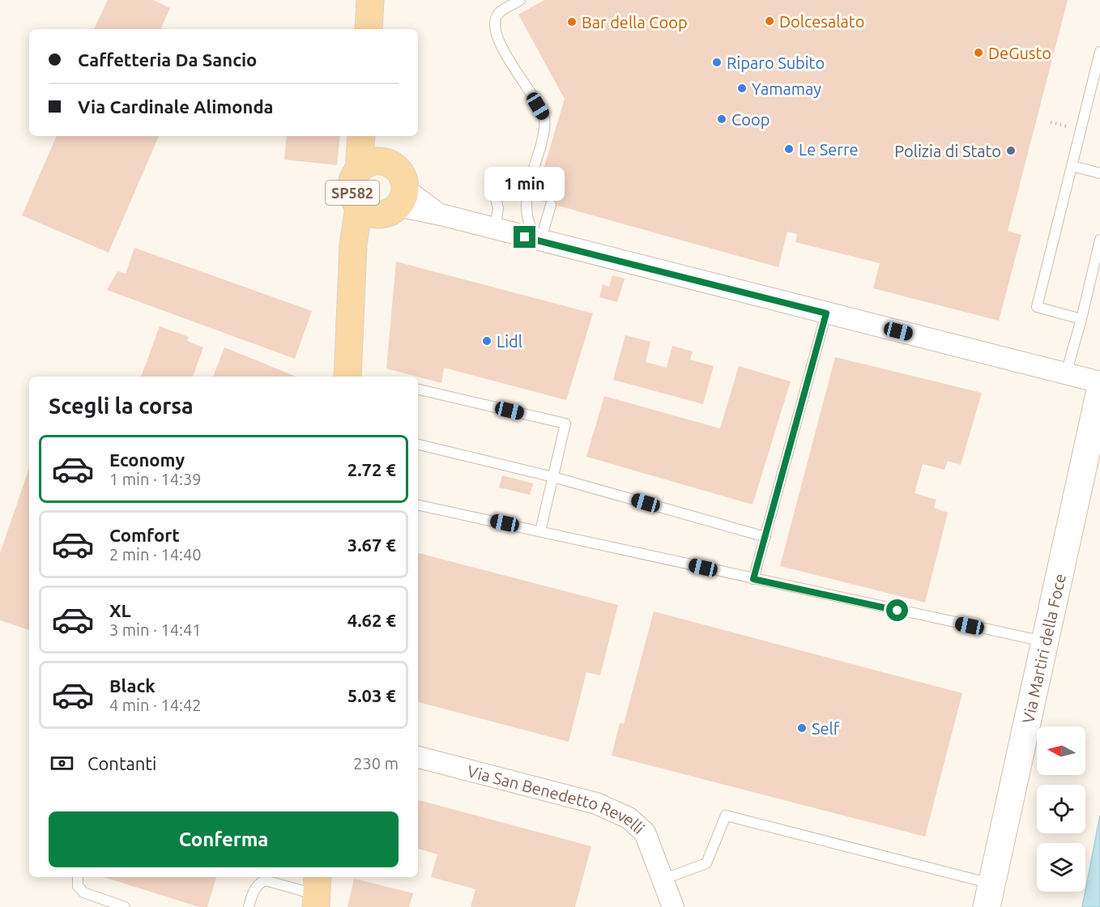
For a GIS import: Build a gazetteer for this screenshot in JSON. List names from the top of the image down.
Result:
{
  "streets": {
    "main road": ["SP582", "Via Martiri della Foce"],
    "street": ["Via San Benedetto Revelli"]
  },
  "places": [
    "Dolcesalato",
    "Bar della Coop",
    "DeGusto",
    "Riparo Subito",
    "Yamamay",
    "Coop",
    "Le Serre",
    "Polizia di Stato",
    "Lidl",
    "Self"
  ],
  "north": "left",
  "page": {
    "banner": ["Caffetteria Da Sancio", "Via Cardinale Alimonda"],
    "bubble": "1 min",
    "heading": "Scegli la corsa",
    "list": [
      {
        "name": "Economy",
        "note": "1 min · 14:39",
        "value": "2.72 €"
      },
      {
        "name": "Comfort",
        "note": "2 min · 14:40",
        "value": "3.67 €"
      },
      {
        "name": "XL",
        "note": "3 min · 14:41",
        "value": "4.62 €"
      },
      {
        "name": "Black",
        "note": "4 min · 14:42",
        "value": "5.03 €"
      }
    ],
    "pay": ["Contanti", "230 m"],
    "buttons": "Conferma"
  }
}
